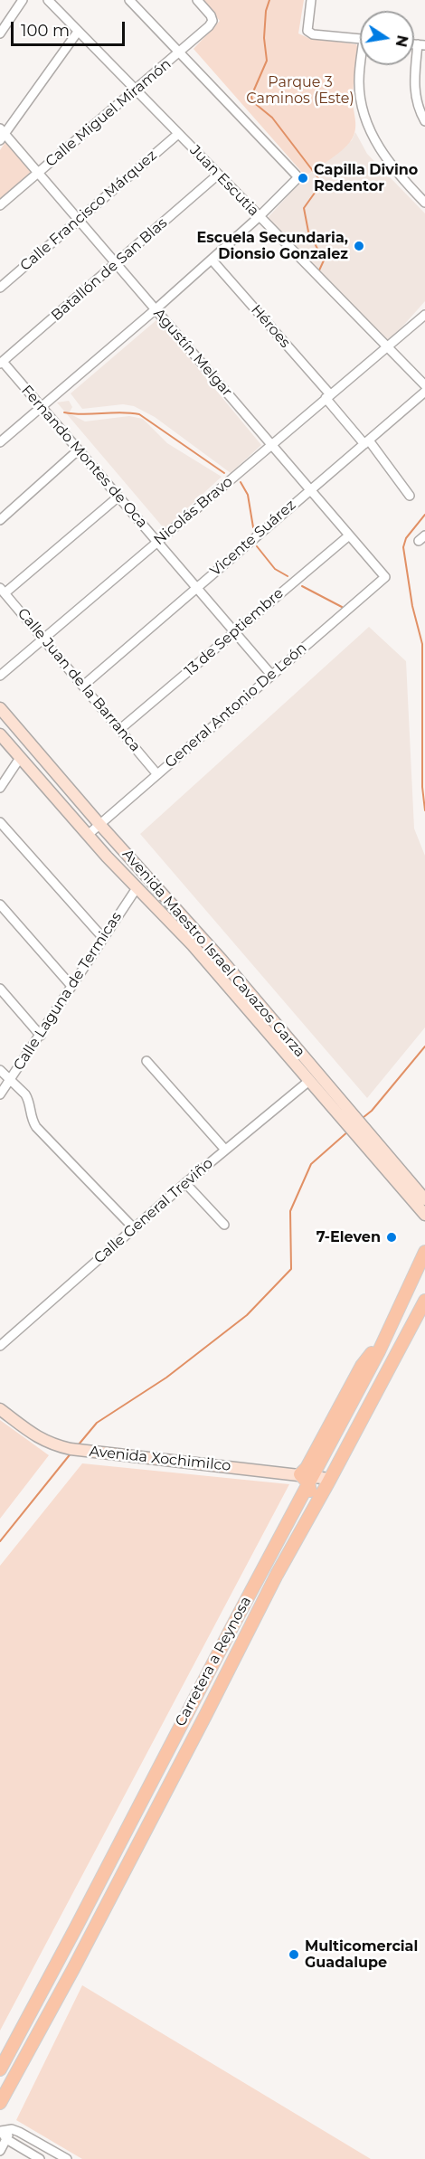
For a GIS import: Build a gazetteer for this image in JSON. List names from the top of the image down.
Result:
{
  "streets": {
    "main road": ["Avenida Maestro Israel Cavazos Garza", "Avenida Xochimilco", "Carretera a Reynosa"],
    "street": [
      "Calle Miguel Miramón",
      "Juan Escutia",
      "Calle Francisco Márquez",
      "Batallón de San Blas",
      "Héroes",
      "Agustín Melgar",
      "Fernando Montes de Oca",
      "Nicolás Bravo",
      "Vicente Suárez",
      "13 de Septiembre",
      "Calle Juan de la Barranca",
      "General Antonio De León",
      "Calle Laguna de Termicas",
      "Calle General Treviño"
    ]
  },
  "crossings": [
    ["Calle Miguel Miramón", "Juan Escutia"],
    ["Calle Miguel Miramón", "Agustín Melgar"],
    ["Juan Escutia", "Calle Francisco Márquez"],
    ["Juan Escutia", "Batallón de San Blas"],
    ["Juan Escutia", "Nicolás Bravo"],
    ["Calle Francisco Márquez", "Agustín Melgar"],
    ["Batallón de San Blas", "Agustín Melgar"],
    ["Batallón de San Blas", "Fernando Montes de Oca"],
    ["Héroes", "Nicolás Bravo"],
    ["Héroes", "Vicente Suárez"],
    ["Agustín Melgar", "Nicolás Bravo"],
    ["Agustín Melgar", "Vicente Suárez"],
    ["Agustín Melgar", "13 de Septiembre"],
    ["Agustín Melgar", "General Antonio De León"],
    ["Fernando Montes de Oca", "Nicolás Bravo"],
    ["Fernando Montes de Oca", "Vicente Suárez"],
    ["Fernando Montes de Oca", "13 de Septiembre"],
    ["Fernando Montes de Oca", "General Antonio De León"],
    ["Nicolás Bravo", "Calle Juan de la Barranca"],
    ["Vicente Suárez", "Calle Juan de la Barranca"],
    ["13 de Septiembre", "Calle Juan de la Barranca"],
    ["Calle Juan de la Barranca", "General Antonio De León"],
    ["General Antonio De León", "Avenida Maestro Israel Cavazos Garza"],
    ["Avenida Maestro Israel Cavazos Garza", "Calle Laguna de Termicas"],
    ["Avenida Maestro Israel Cavazos Garza", "Calle General Treviño"],
    ["Avenida Xochimilco", "Carretera a Reynosa"]
  ],
  "parks": ["Parque 3 Caminos (Este)"],
  "places": [
    "Capilla Divino Redentor",
    "Escuela Secundaria, Dionsio Gonzalez",
    "7-Eleven",
    "Multicomercial Guadalupe"
  ],
  "scale_bar": "100 m",
  "north": "right"
}
